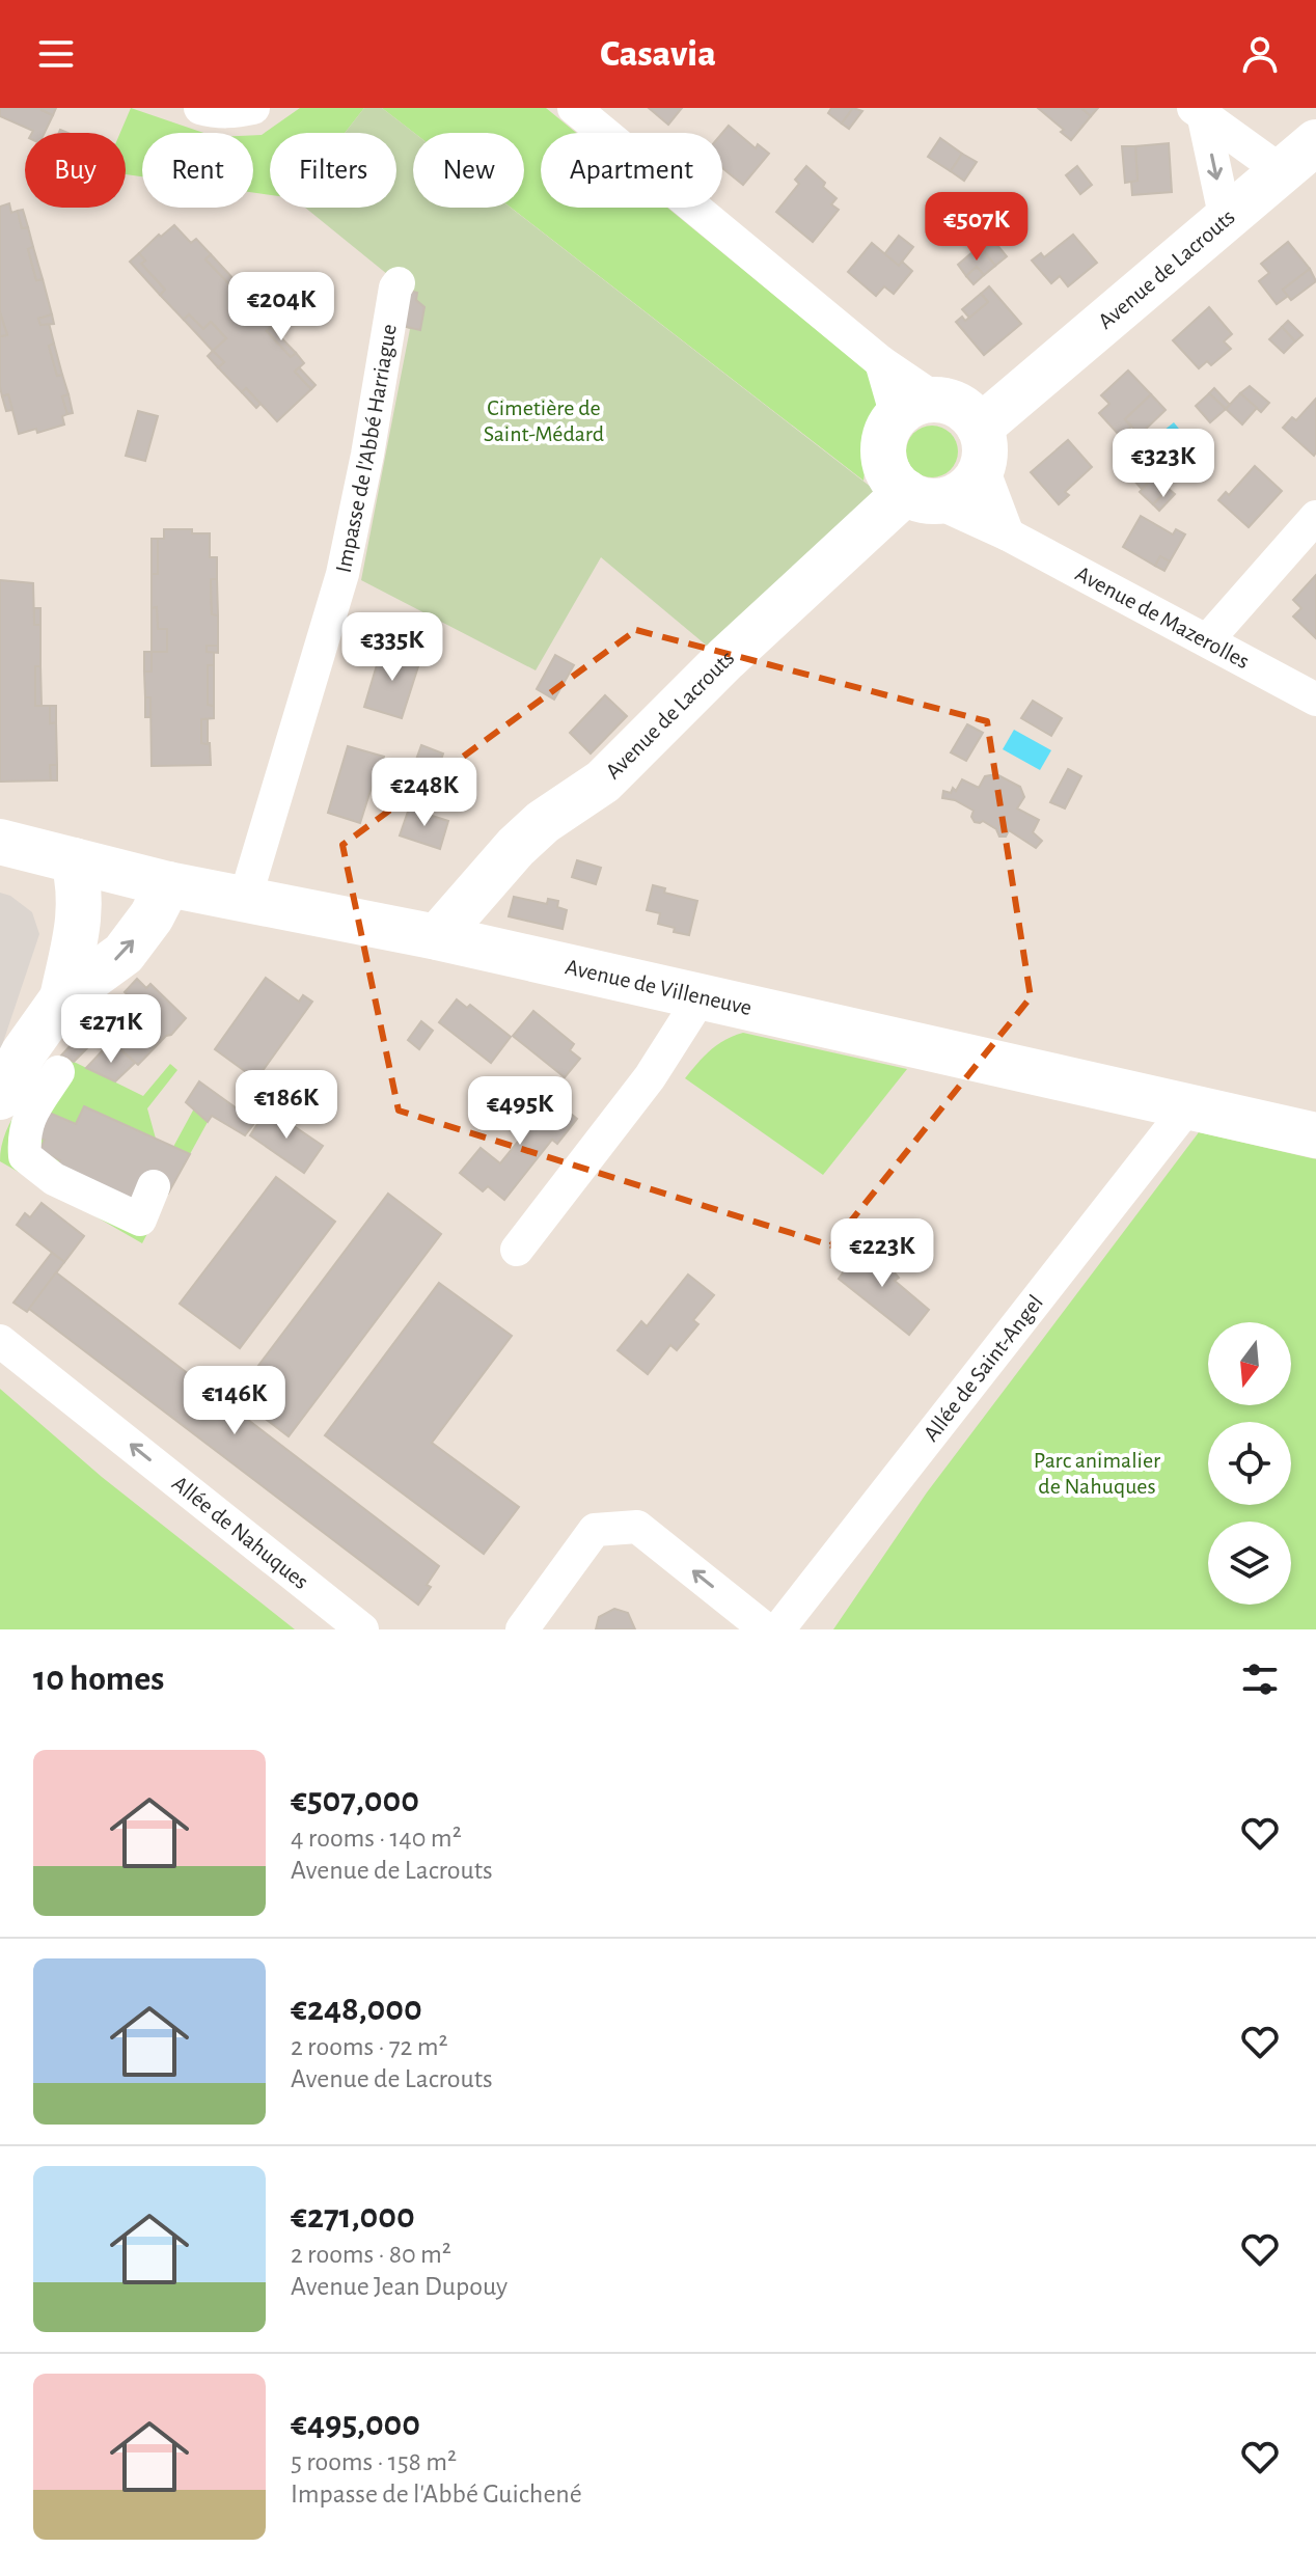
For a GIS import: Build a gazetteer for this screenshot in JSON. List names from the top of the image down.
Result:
{
  "streets": {
    "street": [
      "Avenue de Lacrouts",
      "Impasse de l'Abbé Harriague",
      "Avenue de Mazerolles",
      "Avenue de Villeneuve",
      "Allée de Saint-Angel",
      "Allée de Nahuques"
    ]
  },
  "crossings": [
    ["Avenue de Lacrouts", "Avenue de Mazerolles"],
    ["Avenue de Lacrouts", "Avenue de Villeneuve"],
    ["Impasse de l'Abbé Harriague", "Avenue de Villeneuve"],
    ["Avenue de Villeneuve", "Allée de Saint-Angel"]
  ],
  "one_way": ["Allée de Nahuques"],
  "parks": ["Cimetière de Saint-Médard", "Parc animalier de Nahuques"],
  "north": "bottom",
  "page": {
    "header": "Casavia",
    "chip": [
      "Buy",
      "Rent",
      "Filters",
      "New",
      "Apartment"
    ],
    "price": [
      "€507K",
      "€204K",
      "€323K",
      "€335K",
      "€248K",
      "€271K",
      "€186K",
      "€495K",
      "€223K",
      "€146K"
    ],
    "heading": "10 homes",
    "list": [
      {
        "name": "€507,000",
        "note": "4 rooms · 140 m² · Avenue de Lacrouts"
      },
      {
        "name": "€248,000",
        "note": "2 rooms · 72 m² · Avenue de Lacrouts"
      },
      {
        "name": "€271,000",
        "note": "2 rooms · 80 m² · Avenue Jean Dupouy"
      },
      {
        "name": "€495,000",
        "note": "5 rooms · 158 m² · Impasse de l'Abbé Guichené"
      }
    ]
  }
}
